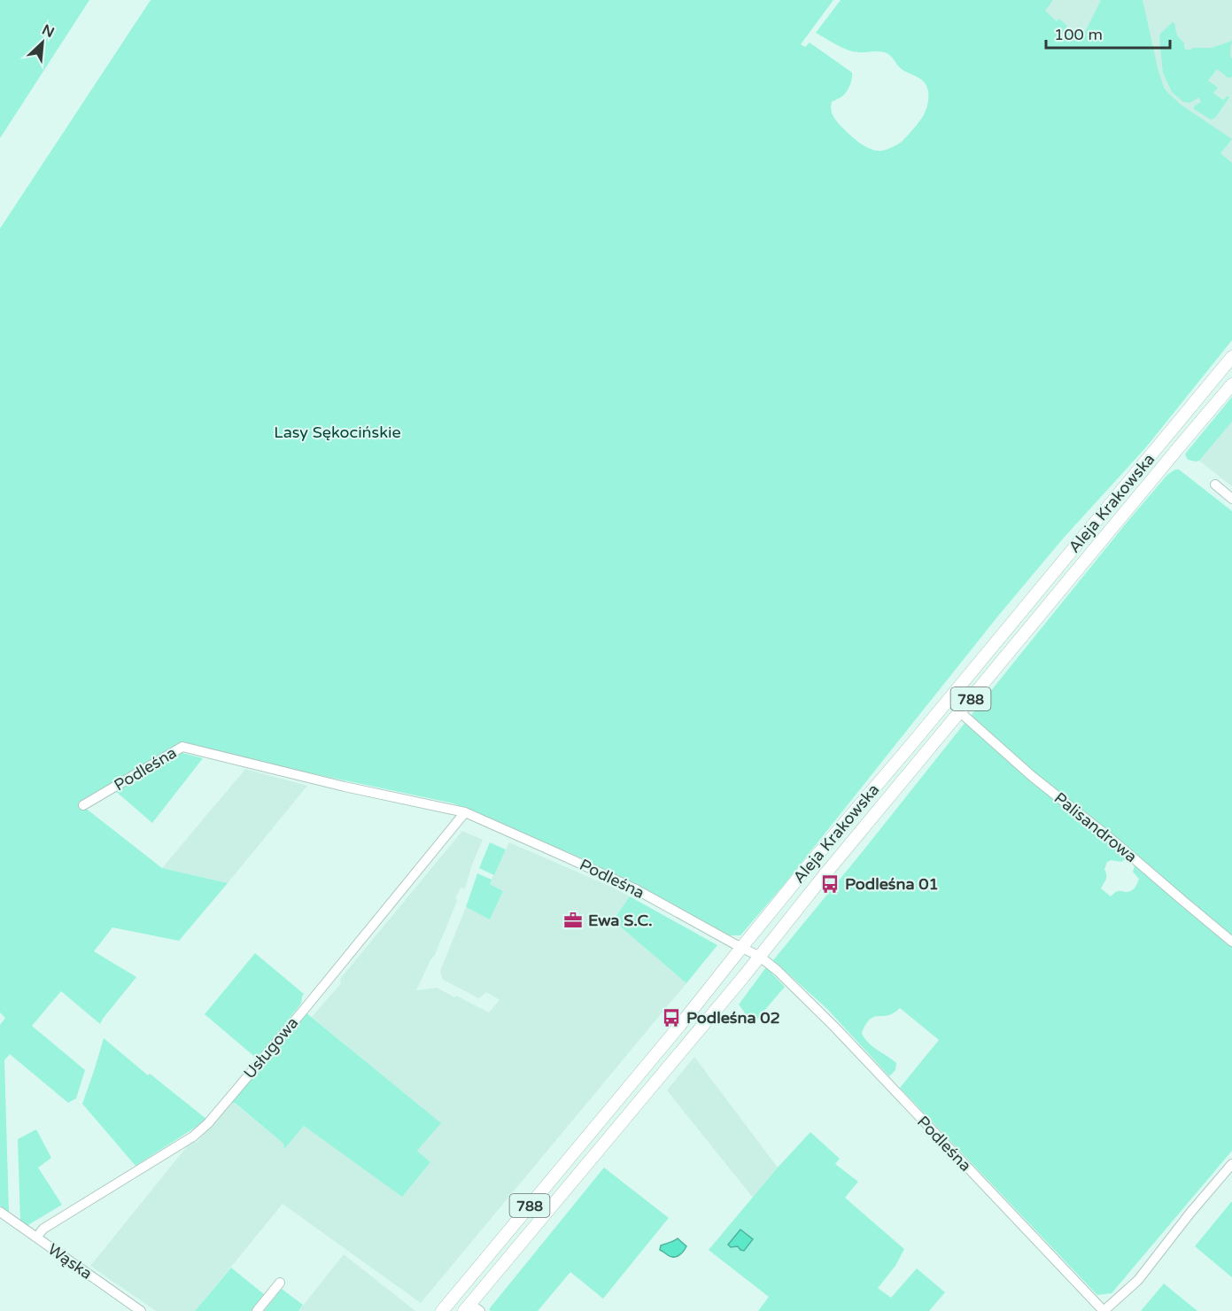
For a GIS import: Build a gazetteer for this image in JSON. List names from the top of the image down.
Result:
{
  "streets": {
    "main road": ["Aleja Krakowska", "788"],
    "street": [
      "Podleśna",
      "Palisandrowa",
      "Usługowa",
      "Wąska"
    ]
  },
  "crossings": [
    ["Aleja Krakowska", "Podleśna"],
    ["Aleja Krakowska", "Palisandrowa"],
    ["Podleśna", "Usługowa"],
    ["Usługowa", "Wąska"]
  ],
  "parks": ["Lasy Sękocińskie"],
  "places": {
    "bus stop": ["Podleśna 01", "Podleśna 02"],
    "office": ["Ewa S.C."]
  },
  "scale_bar": "100 m",
  "north": "top right"
}
